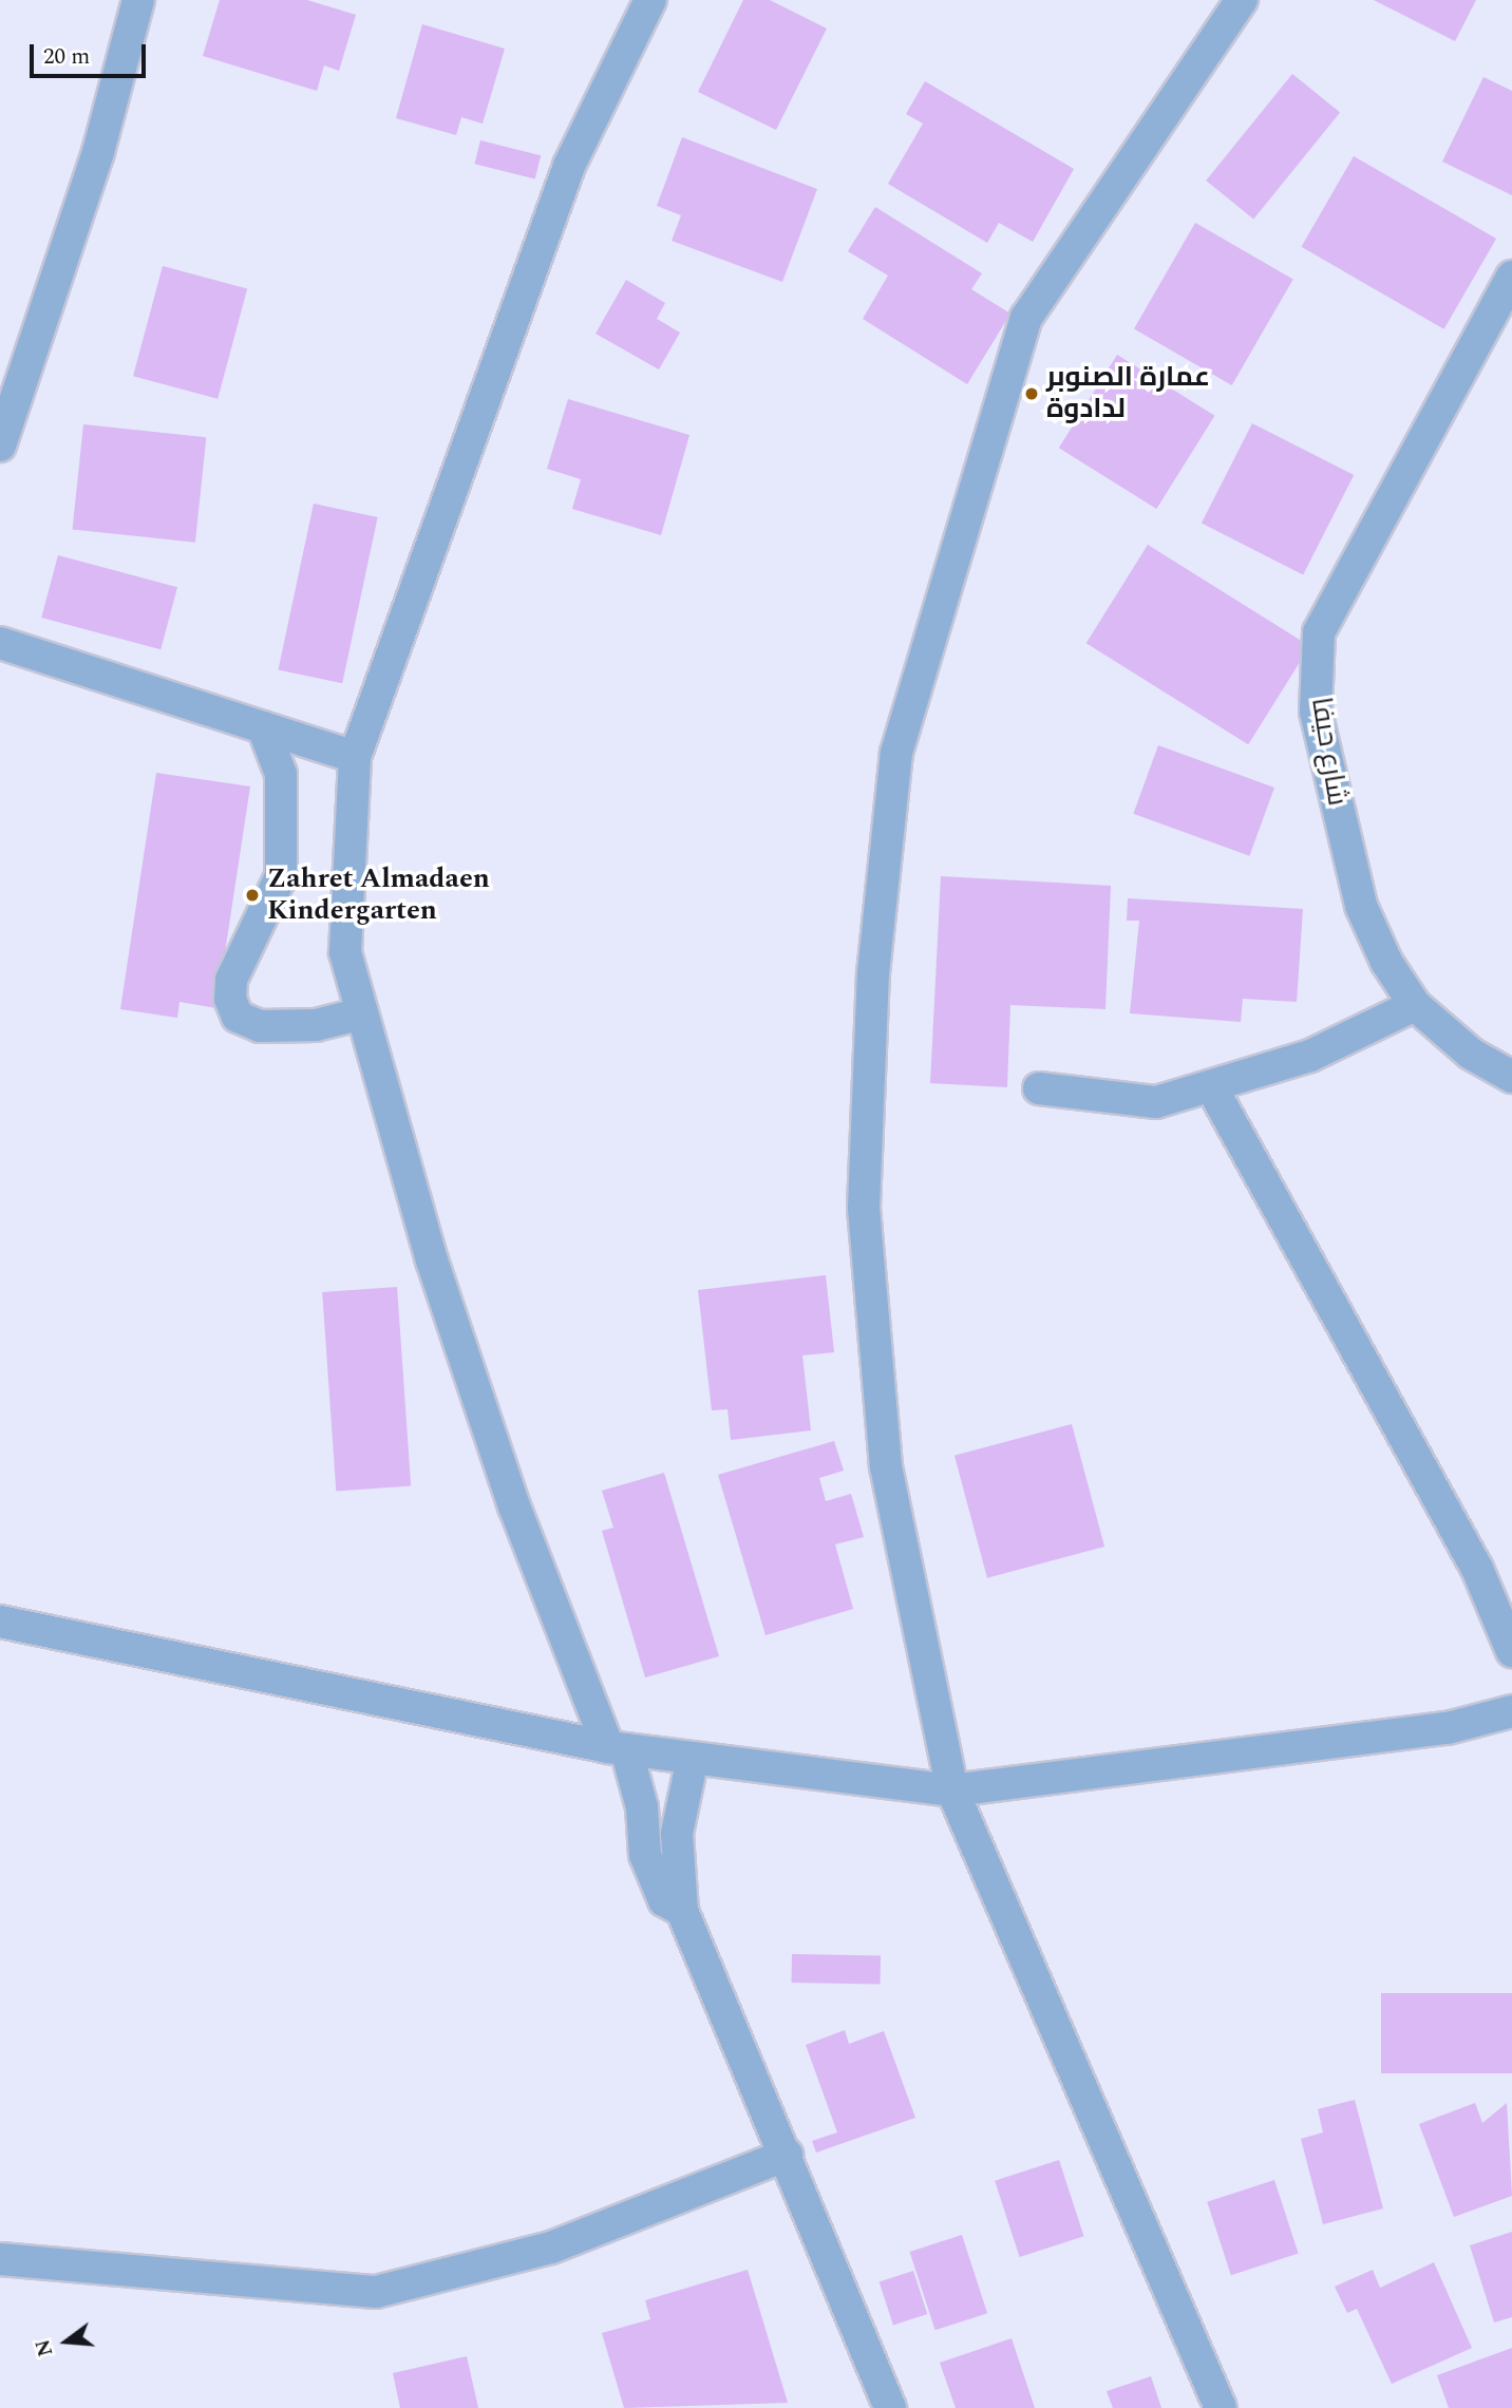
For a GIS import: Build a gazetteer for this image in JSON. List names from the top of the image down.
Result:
{
  "streets": {
    "street": ["شارع حيفا"]
  },
  "places": ["عمارة الصنوبر لدادوة", "Zahret Almadaen Kindergarten"],
  "scale_bar": "20 m",
  "north": "left"
}
